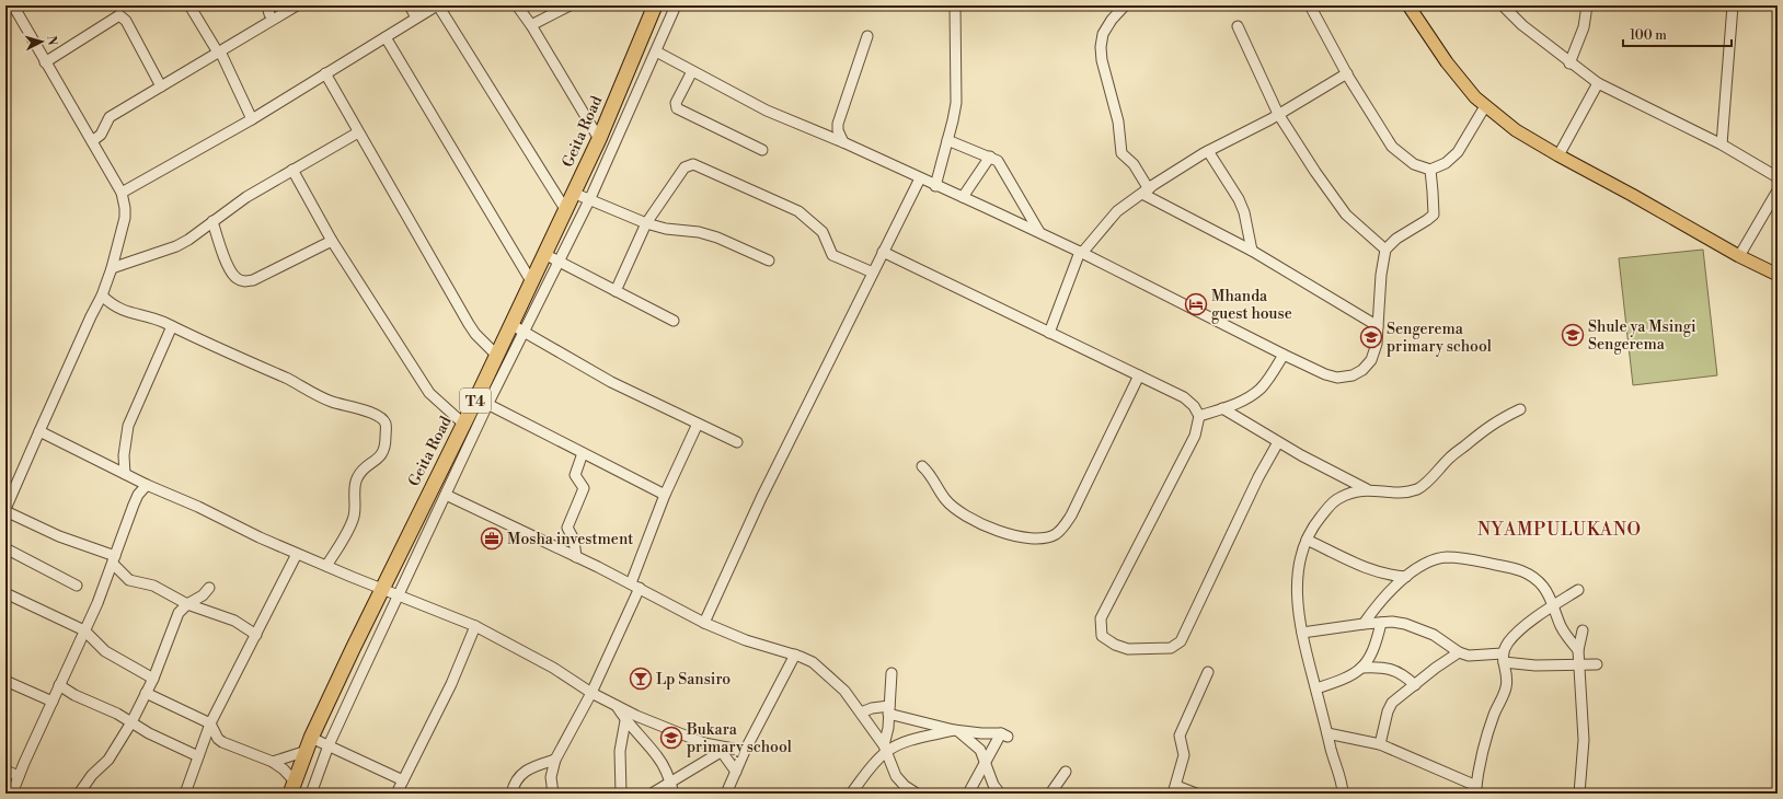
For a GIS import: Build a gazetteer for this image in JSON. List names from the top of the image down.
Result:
{
  "streets": {
    "highway": ["Geita Road", "T4"]
  },
  "districts": ["NYAMPULUKANO"],
  "places": {
    "hotel": ["Mhanda guest house"],
    "school or university": ["Shule ya Msingi Sengerema", "Sengerema primary school", "Bukara primary school"],
    "office": ["Mosha investment"],
    "bar": ["Lp Sansiro"]
  },
  "scale_bar": "100 m",
  "north": "right"
}
